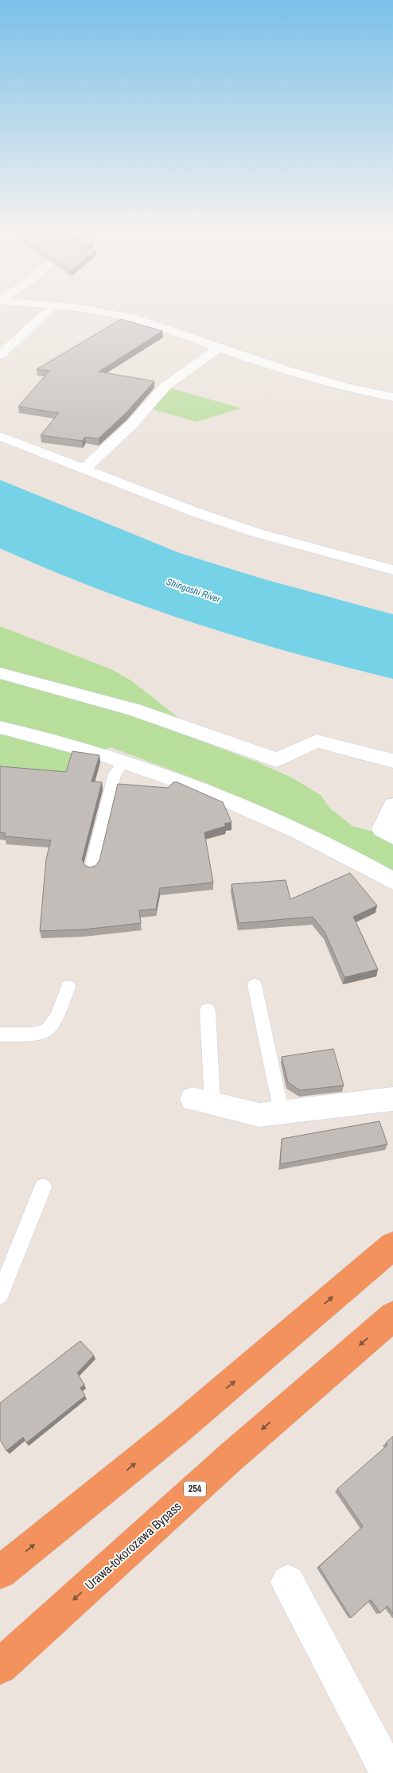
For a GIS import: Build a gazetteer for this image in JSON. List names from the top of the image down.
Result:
{
  "streets": {
    "highway": ["254", "Urawa-tokorozawa Bypass"]
  },
  "water": ["Shingashi River"]
}
